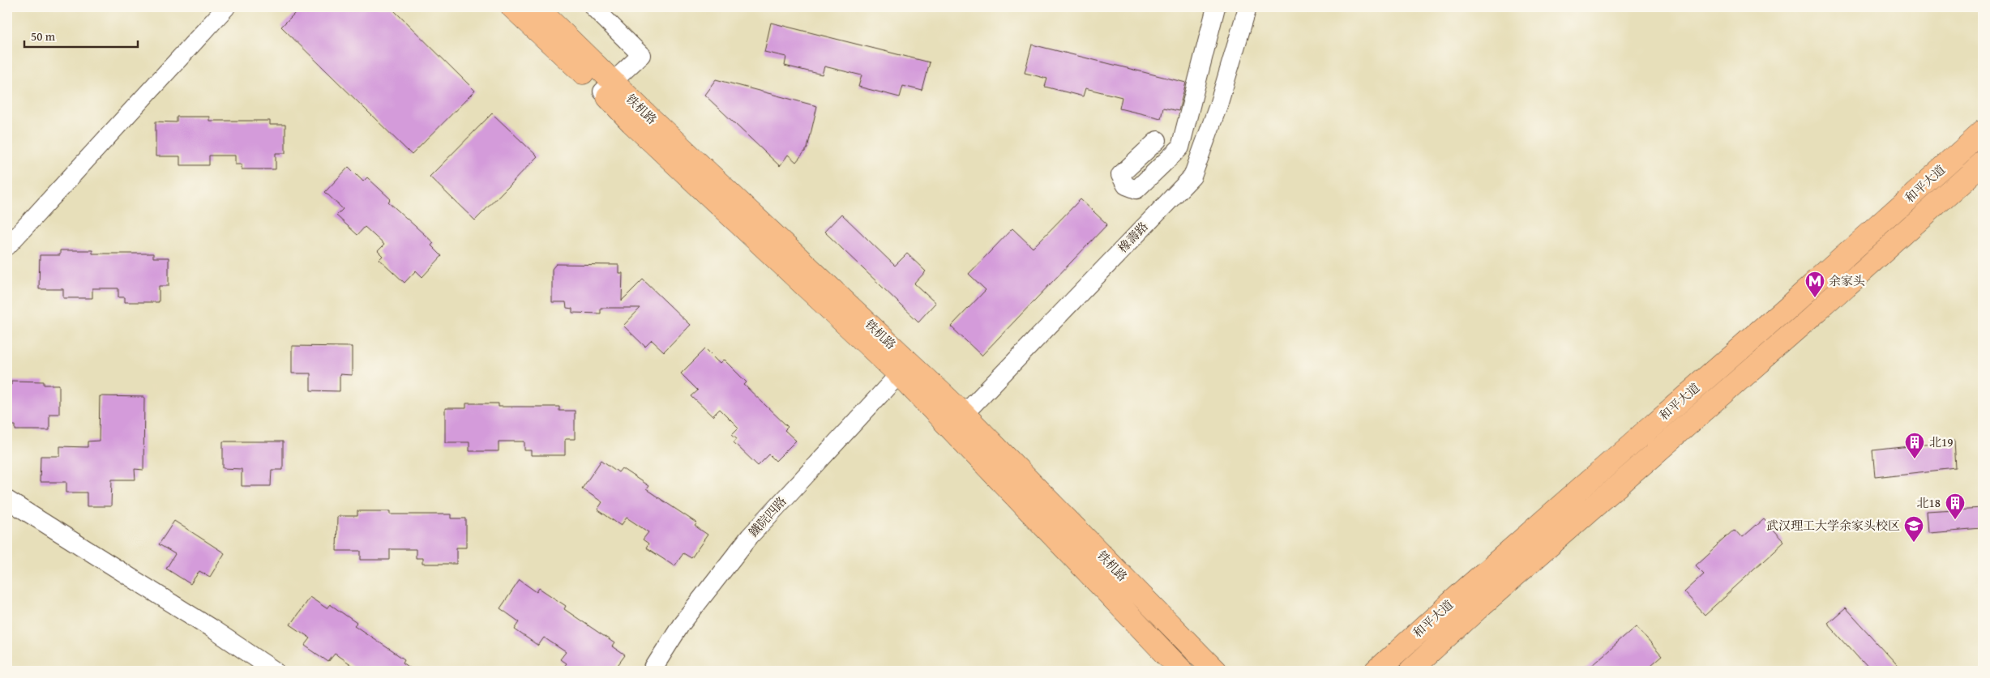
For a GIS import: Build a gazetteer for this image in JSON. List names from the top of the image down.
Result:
{
  "streets": {
    "main road": ["铁机路", "和平大道"],
    "street": ["橡壽路", "鐵院四路"]
  },
  "crossings": [
    ["铁机路", "橡壽路"],
    ["铁机路", "鐵院四路"]
  ],
  "places": {
    "metro station": ["余家头"],
    "building": ["北19", "北18"],
    "school or university": ["武汉理工大学余家头校区"]
  },
  "scale_bar": "50 m"
}
